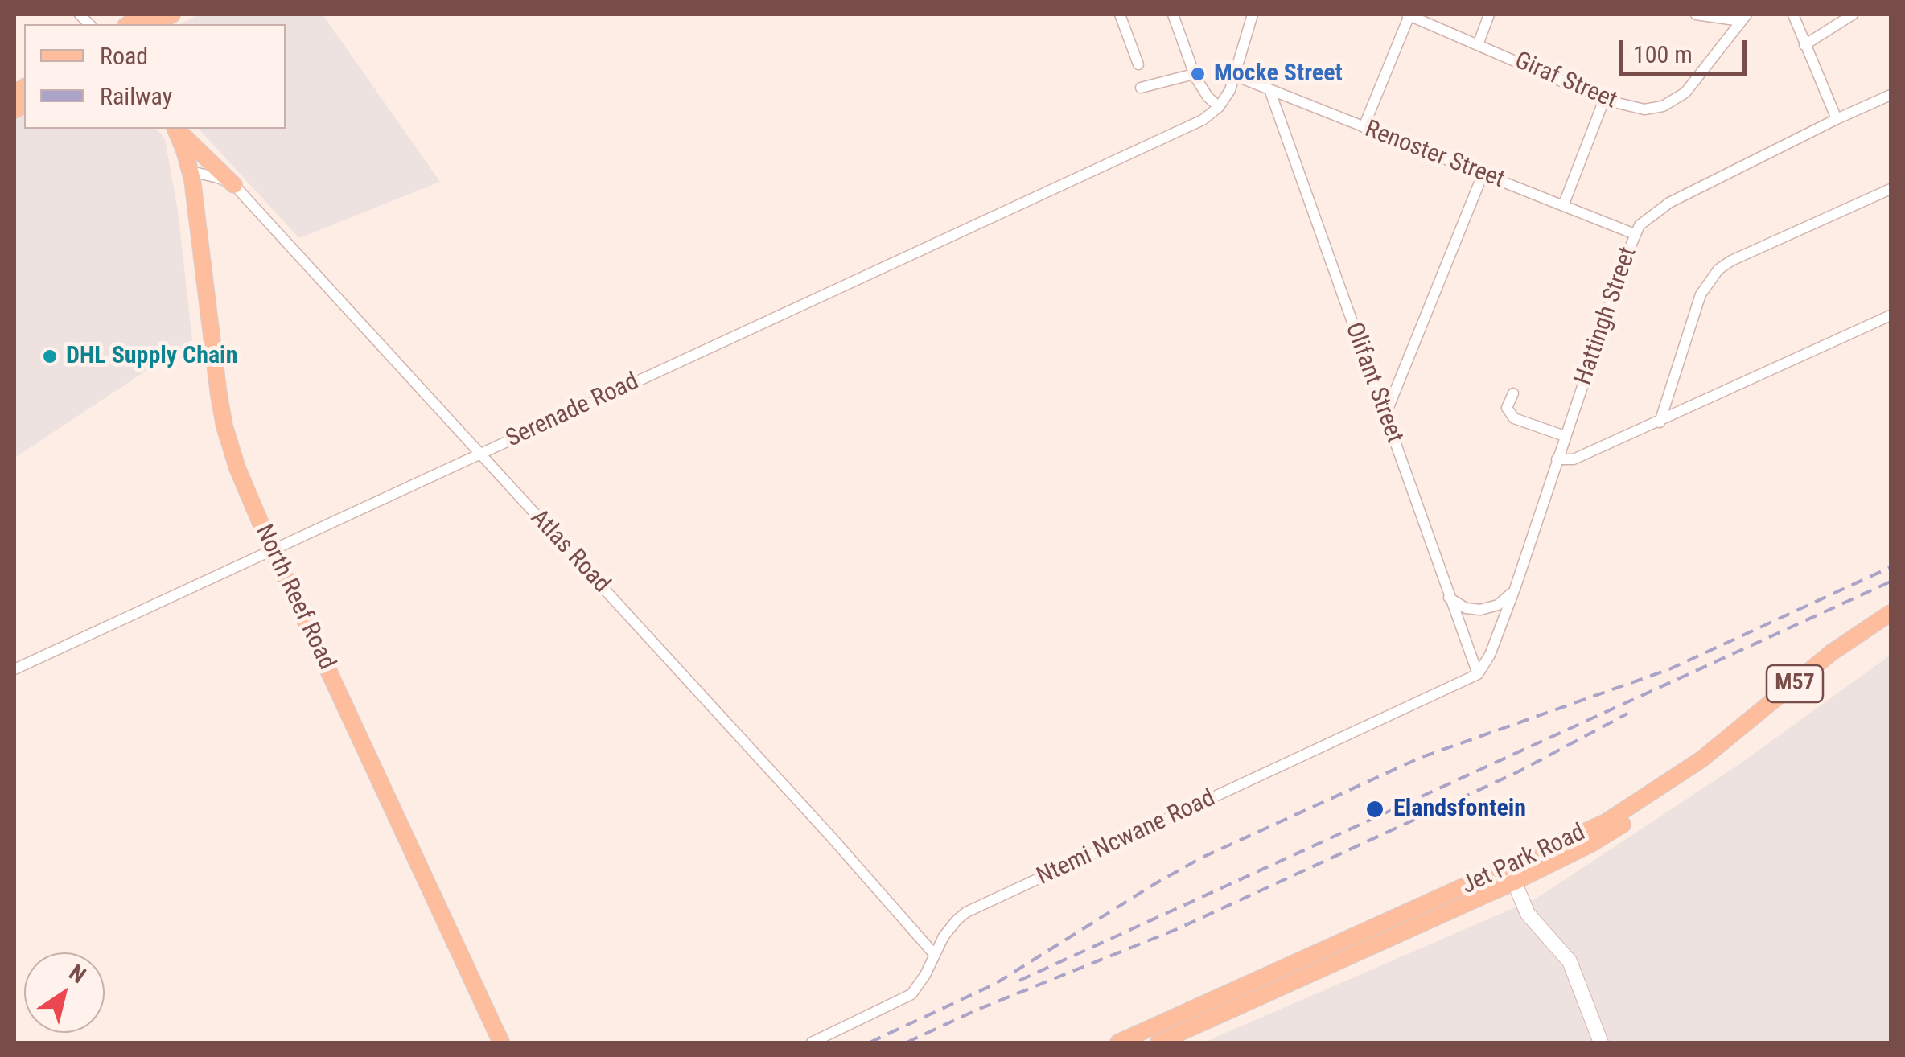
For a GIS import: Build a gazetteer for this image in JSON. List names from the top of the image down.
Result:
{
  "streets": {
    "main road": ["North Reef Road", "M57", "Jet Park Road"],
    "street": [
      "Giraf Street",
      "Renoster Street",
      "Hattingh Street",
      "Olifant Street",
      "Serenade Road",
      "Atlas Road",
      "Ntemi Ncwane Road"
    ]
  },
  "crossings": [
    ["Renoster Street", "Hattingh Street"],
    ["Renoster Street", "Olifant Street"],
    ["Hattingh Street", "Olifant Street"],
    ["Hattingh Street", "Ntemi Ncwane Road"],
    ["Olifant Street", "Ntemi Ncwane Road"],
    ["Serenade Road", "Atlas Road"],
    ["Serenade Road", "North Reef Road"],
    ["Atlas Road", "North Reef Road"],
    ["Atlas Road", "Ntemi Ncwane Road"]
  ],
  "places": ["Mocke Street", "DHL Supply Chain", "Elandsfontein"],
  "legend": ["Road", "Railway"],
  "scale_bar": "100 m",
  "north": "top right"
}
